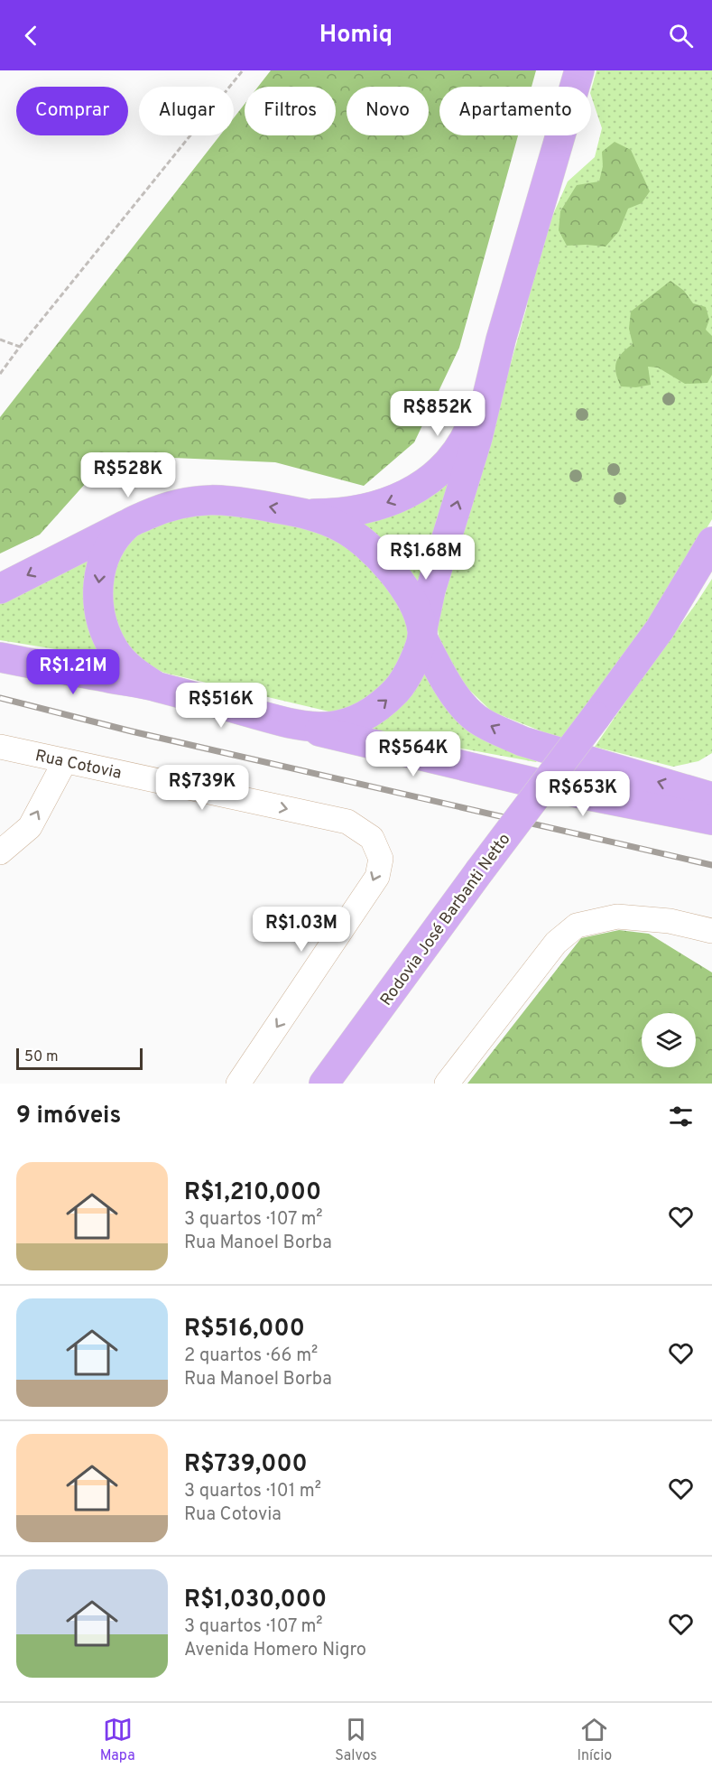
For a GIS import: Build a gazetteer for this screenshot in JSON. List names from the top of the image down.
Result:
{
  "streets": {
    "main road": ["Rodovia José Barbanti Netto"],
    "street": ["Rua Cotovia"]
  },
  "scale_bar": "50 m",
  "page": {
    "header": "Homiq",
    "chip": [
      "Comprar",
      "Alugar",
      "Filtros",
      "Novo",
      "Apartamento"
    ],
    "price": [
      "R$852K",
      "R$528K",
      "R$1.68M",
      "R$1.21M",
      "R$516K",
      "R$564K",
      "R$739K",
      "R$653K",
      "R$1.03M"
    ],
    "scale": "50 m",
    "heading": "9 imóveis",
    "list": [
      {
        "name": "R$1,210,000",
        "note": "3 quartos · 107 m² · Rua Manoel Borba"
      },
      {
        "name": "R$516,000",
        "note": "2 quartos · 66 m² · Rua Manoel Borba"
      },
      {
        "name": "R$739,000",
        "note": "3 quartos · 101 m² · Rua Cotovia"
      },
      {
        "name": "R$1,030,000",
        "note": "3 quartos · 107 m² · Avenida Homero Nigro"
      }
    ],
    "tabs": ["Mapa", "Salvos", "Início"]
  }
}
